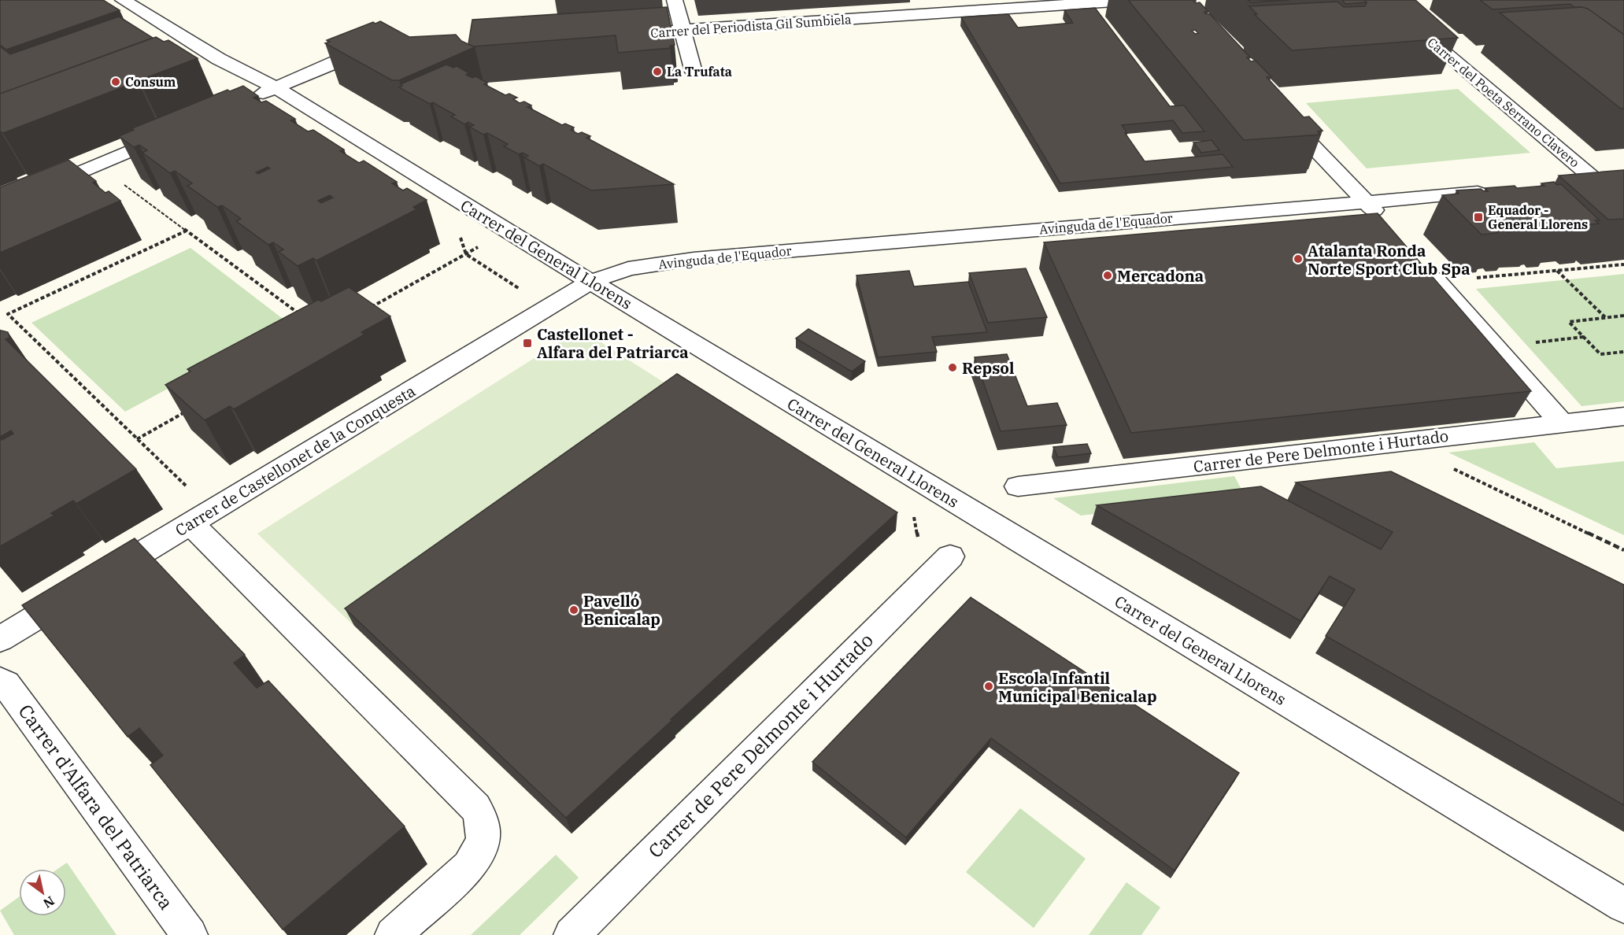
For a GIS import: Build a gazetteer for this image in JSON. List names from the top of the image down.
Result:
{
  "streets": {
    "street": [
      "Carrer del Periodista Gil Sumbiela",
      "Carrer del Poeta Serrano Clavero",
      "Avinguda de l'Equador",
      "Carrer del General Llorens",
      "Carrer de Pere Delmonte i Hurtado",
      "Carrer de Castellonet de la Conquesta",
      "Carrer d'Alfara del Patriarca"
    ]
  },
  "crossings": [
    ["Avinguda de l'Equador", "Carrer del General Llorens"],
    ["Avinguda de l'Equador", "Carrer de Castellonet de la Conquesta"],
    ["Carrer del General Llorens", "Carrer de Castellonet de la Conquesta"]
  ],
  "places": {
    "other": [
      "La Trufata",
      "Consum",
      "Atalanta Ronda Norte Sport Club Spa",
      "Mercadona",
      "Repsol",
      "Pavelló Benicalap",
      "Escola Infantil Municipal Benicalap"
    ],
    "transit": ["Equador - General Llorens", "Castellonet - Alfara del Patriarca"]
  },
  "north": "bottom right"
}
